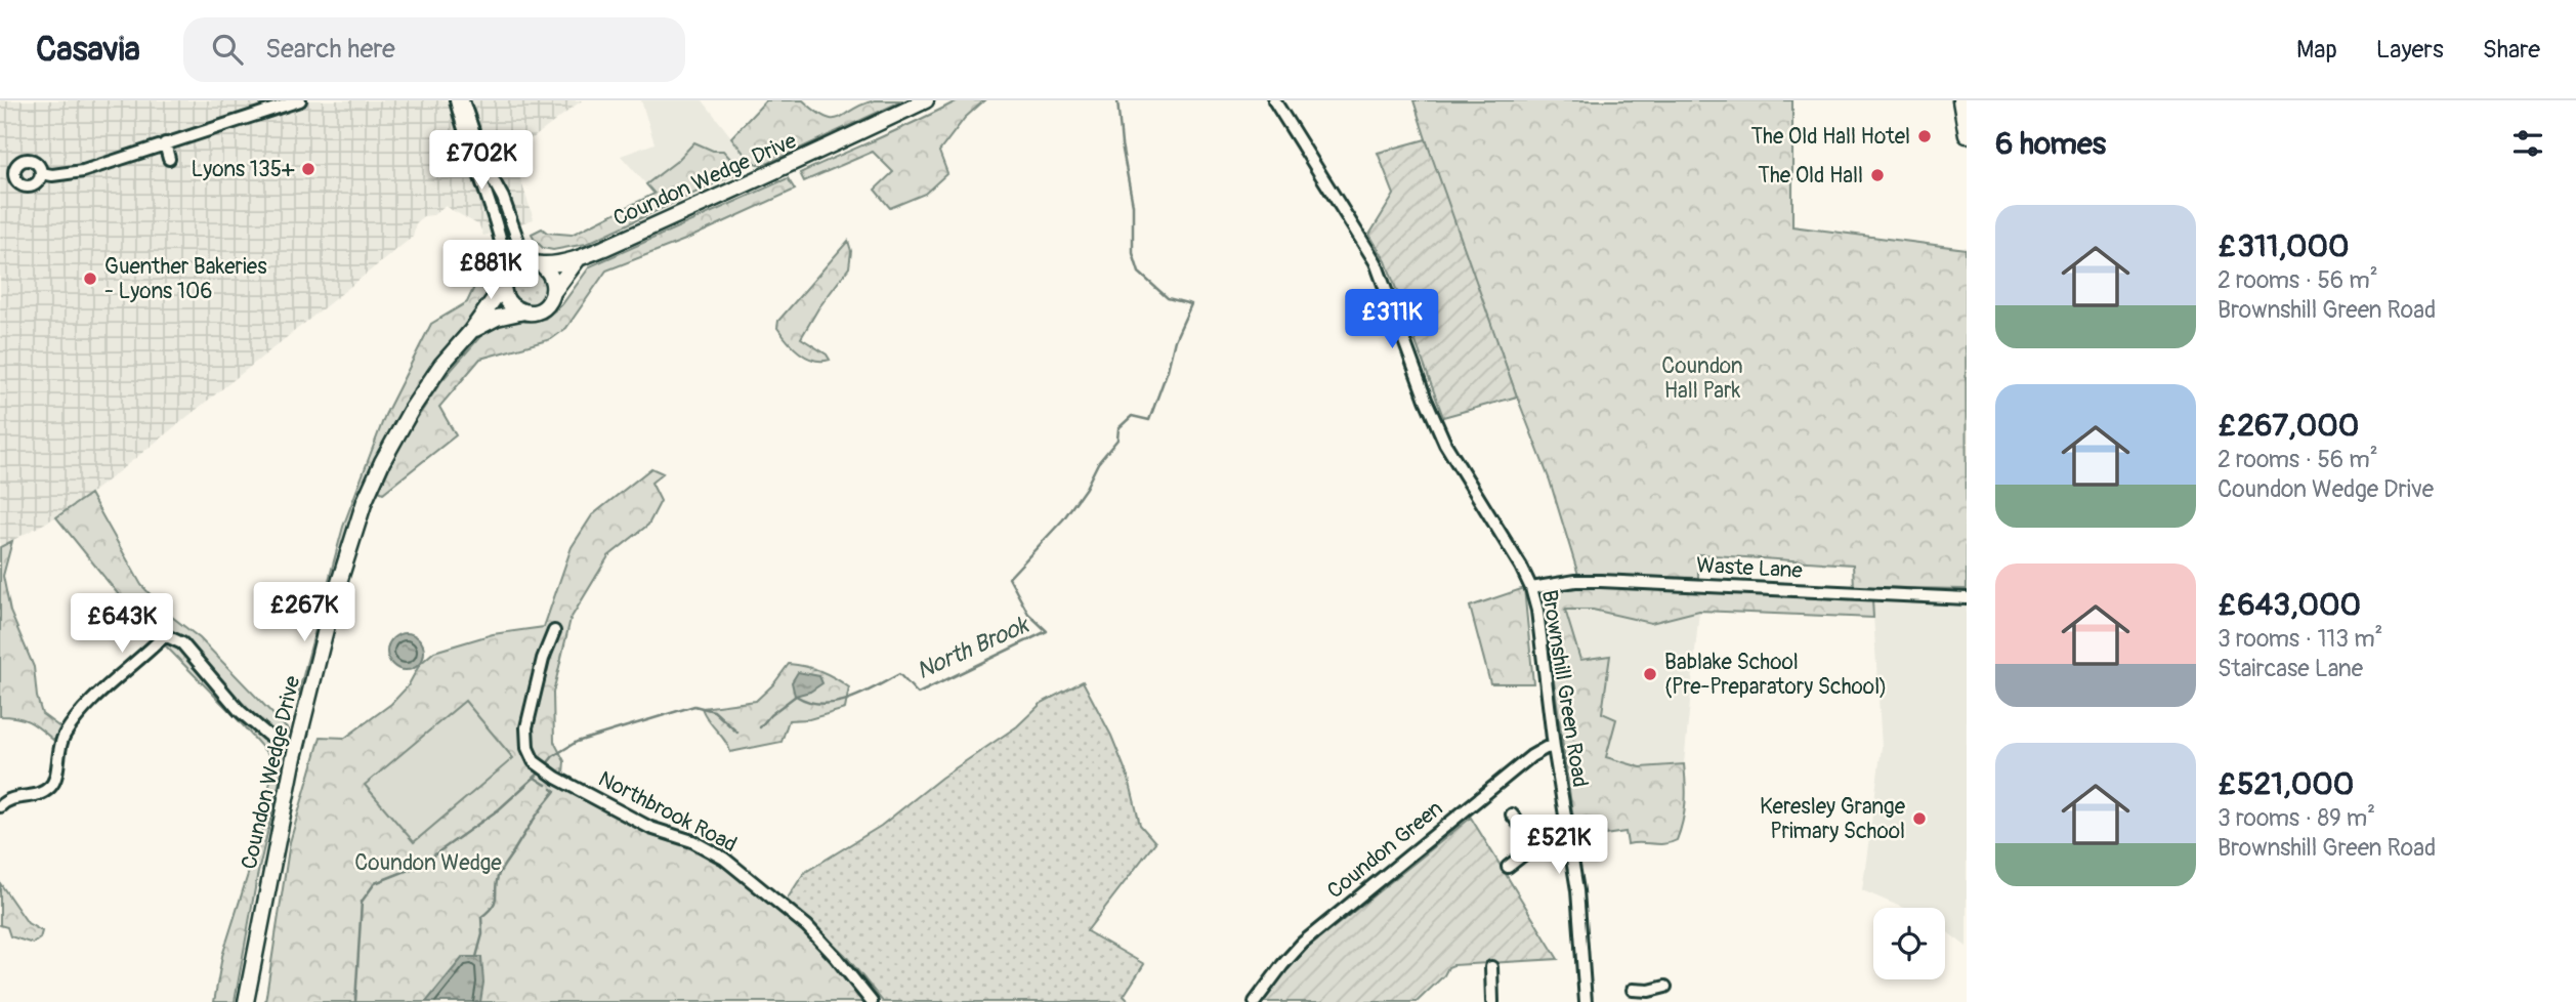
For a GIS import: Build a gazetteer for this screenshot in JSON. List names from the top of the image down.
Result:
{
  "streets": {
    "main road": ["Coundon Wedge Drive"],
    "street": [
      "Waste Lane",
      "Brownshill Green Road",
      "Northbrook Road",
      "Coundon Green"
    ]
  },
  "crossings": [
    ["Waste Lane", "Brownshill Green Road"],
    ["Brownshill Green Road", "Coundon Green"]
  ],
  "water": ["North Brook"],
  "parks": ["Coundon Hall Park", "Coundon Wedge"],
  "places": [
    "The Old Hall Hotel",
    "Lyons 135+",
    "The Old Hall",
    "Guenther Bakeries - Lyons 106",
    "Bablake School (Pre-Preparatory School)",
    "Keresley Grange Primary School"
  ],
  "page": {
    "header": "Casavia",
    "search": "Search here",
    "nav": ["Map", "Layers", "Share"],
    "heading": "6 homes",
    "price": [
      "£702K",
      "£881K",
      "£311K",
      "£267K",
      "£643K",
      "£521K"
    ],
    "list": [
      {
        "name": "£311,000",
        "note": "2 rooms · 56 m² · Brownshill Green Road"
      },
      {
        "name": "£267,000",
        "note": "2 rooms · 56 m² · Coundon Wedge Drive"
      },
      {
        "name": "£643,000",
        "note": "3 rooms · 113 m² · Staircase Lane"
      },
      {
        "name": "£521,000",
        "note": "3 rooms · 89 m² · Brownshill Green Road"
      }
    ]
  }
}
